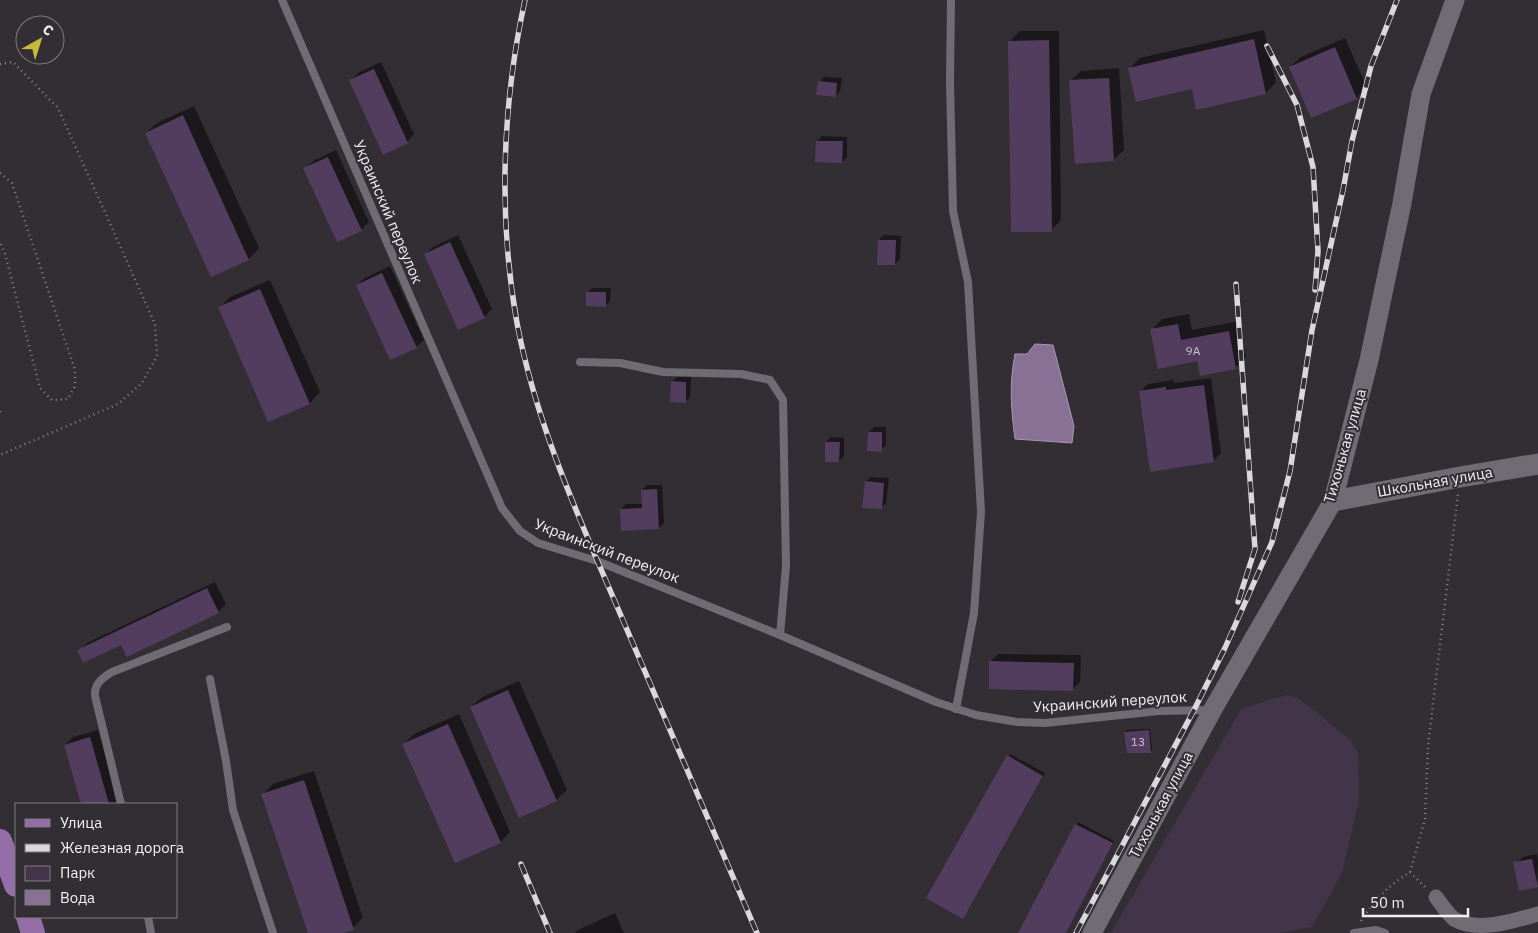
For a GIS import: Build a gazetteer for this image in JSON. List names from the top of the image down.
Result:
{
  "streets": {
    "main road": ["Школьная улица"],
    "street": ["Тихонькая улица"],
    "lane": ["Украинский переулок"]
  },
  "crossings": [
    ["Украинский переулок", "Тихонькая улица"],
    ["Тихонькая улица", "Школьная улица"]
  ],
  "house_numbers": ["9А", "13"],
  "legend": [
    "Улица",
    "Железная дорога",
    "Парк",
    "Вода"
  ],
  "scale_bar": "50 m",
  "north": "top right"
}
